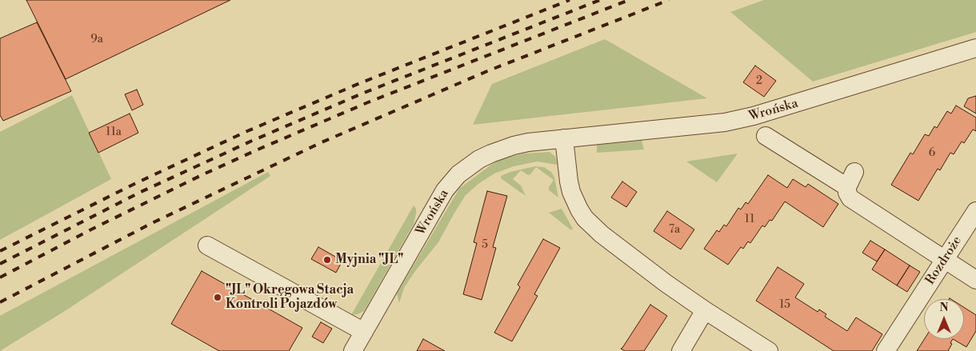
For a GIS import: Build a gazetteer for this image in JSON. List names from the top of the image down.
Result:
{
  "streets": {
    "street": ["Wrońska", "Rozdroże"]
  },
  "places": ["Myjnia \"JL\"", "\"JL\" Okręgowa Stacja Kontroli Pojazdów"],
  "house_numbers": [
    "9a",
    "2",
    "11a",
    "6",
    "11",
    "7a",
    "5",
    "15"
  ],
  "north": "top"
}
